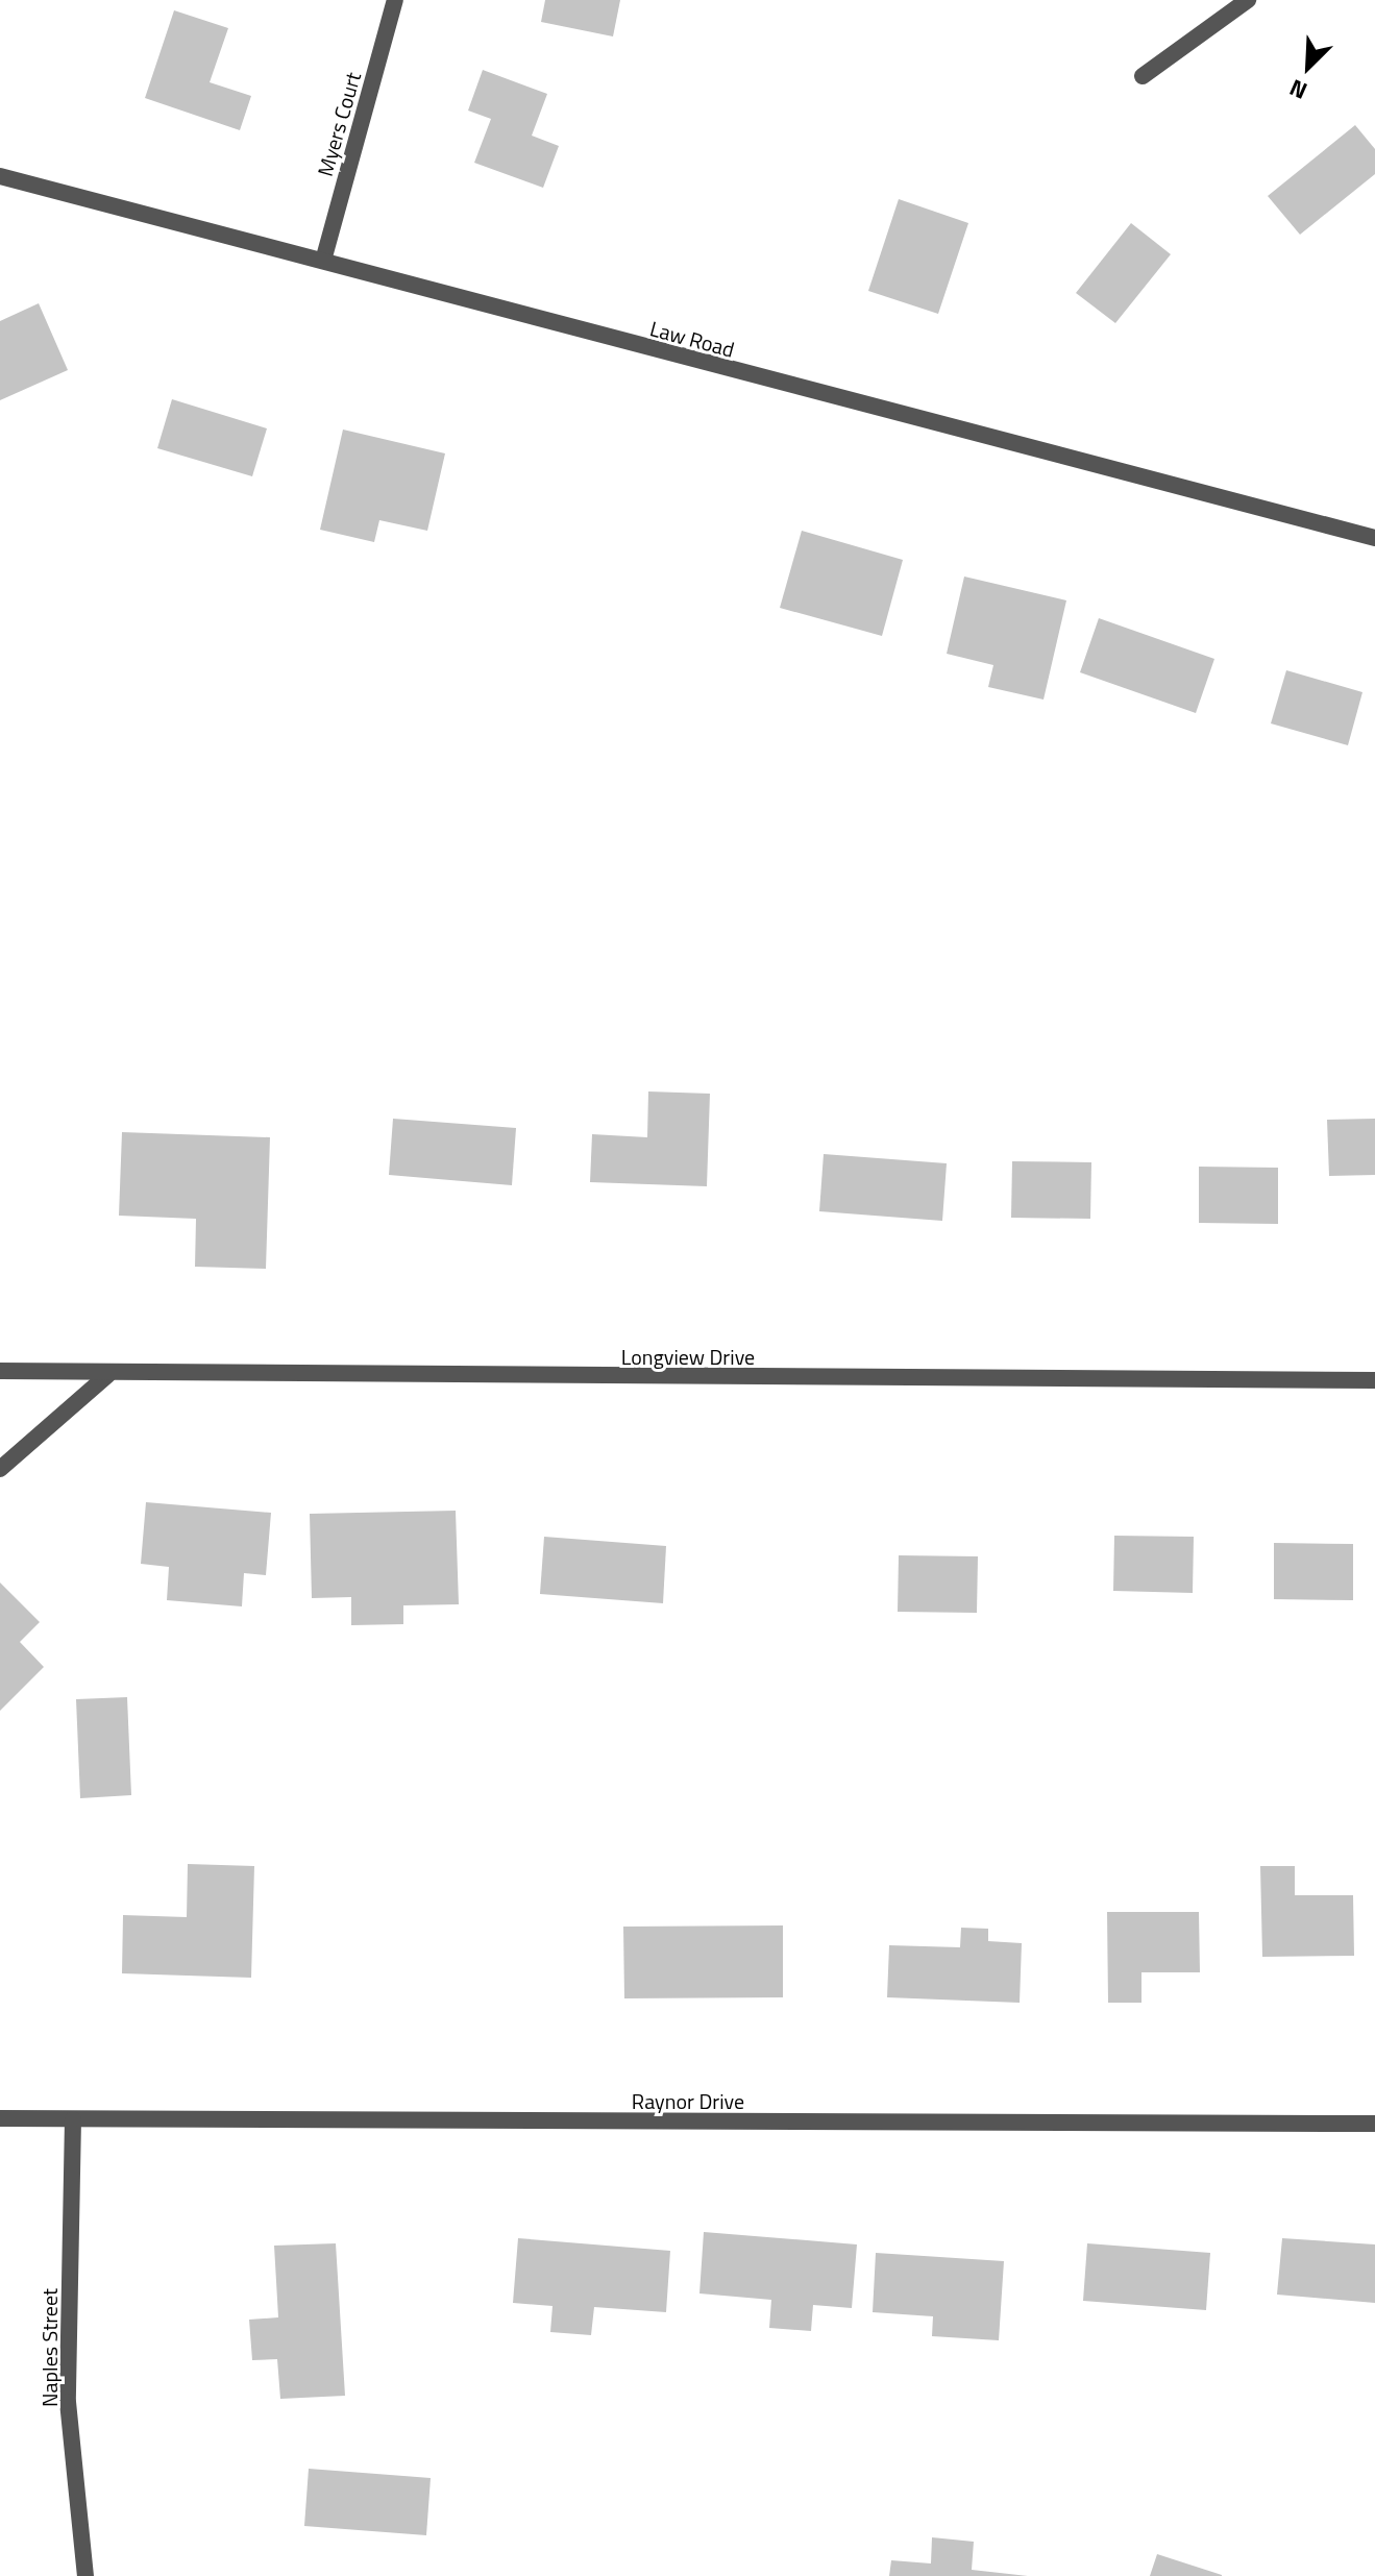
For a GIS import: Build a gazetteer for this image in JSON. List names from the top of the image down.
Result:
{
  "streets": {
    "street": [
      "Myers Court",
      "Law Road",
      "Longview Drive",
      "Raynor Drive",
      "Naples Street"
    ]
  },
  "crossings": [
    ["Myers Court", "Law Road"],
    ["Raynor Drive", "Naples Street"]
  ],
  "north": "bottom left"
}
